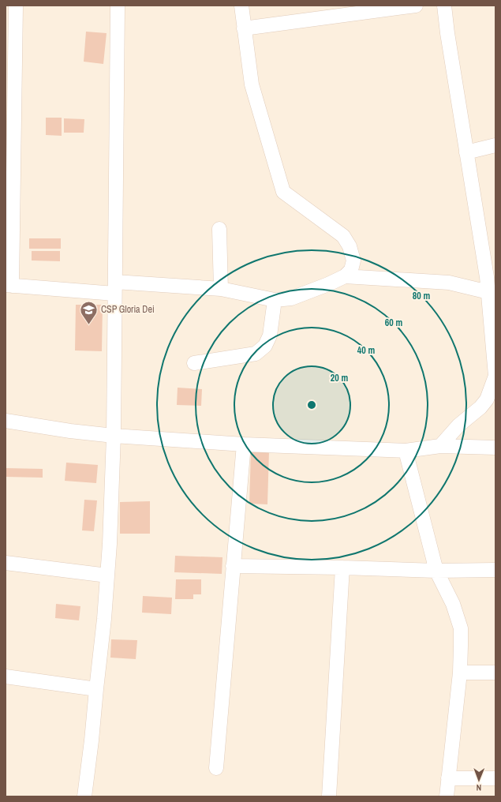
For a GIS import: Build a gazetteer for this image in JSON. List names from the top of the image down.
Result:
{
  "places": {
    "school or university": ["CSP Gloria Dei"]
  },
  "north": "bottom",
  "rings": [
    "80 m",
    "60 m",
    "40 m",
    "20 m"
  ]
}
